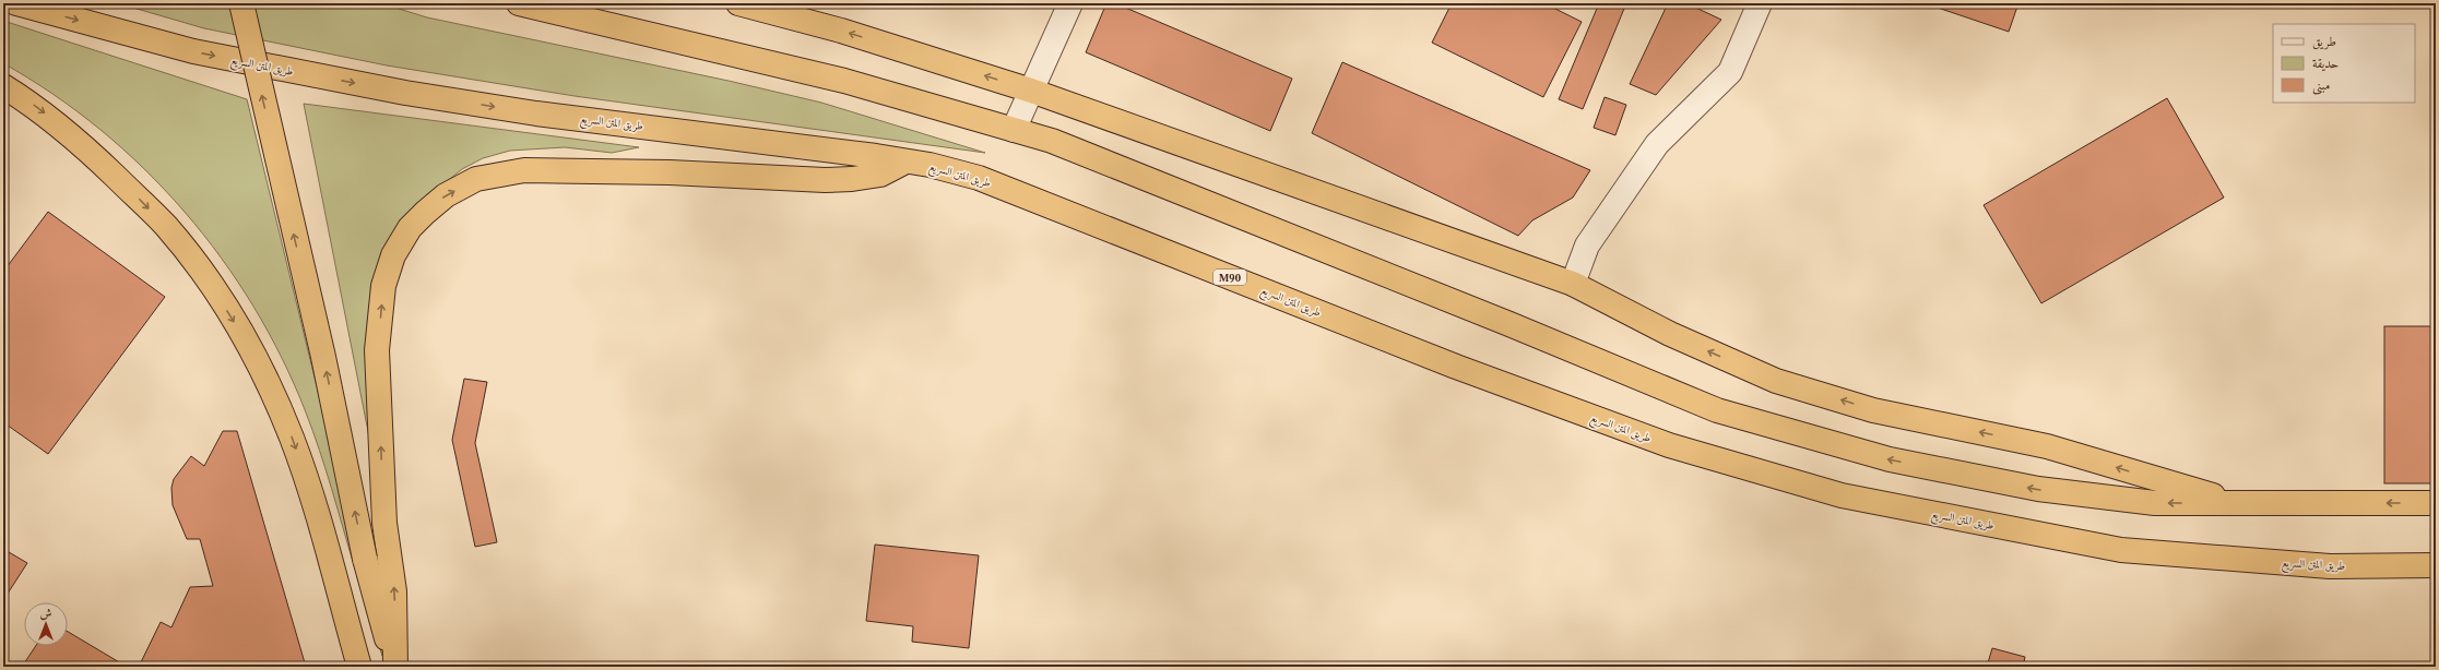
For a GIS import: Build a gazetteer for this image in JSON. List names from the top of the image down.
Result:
{
  "streets": {
    "highway": ["طريق المتن السريع", "M90"]
  },
  "legend": ["طريق", "حديقة", "مبنى"],
  "north": "top"
}
